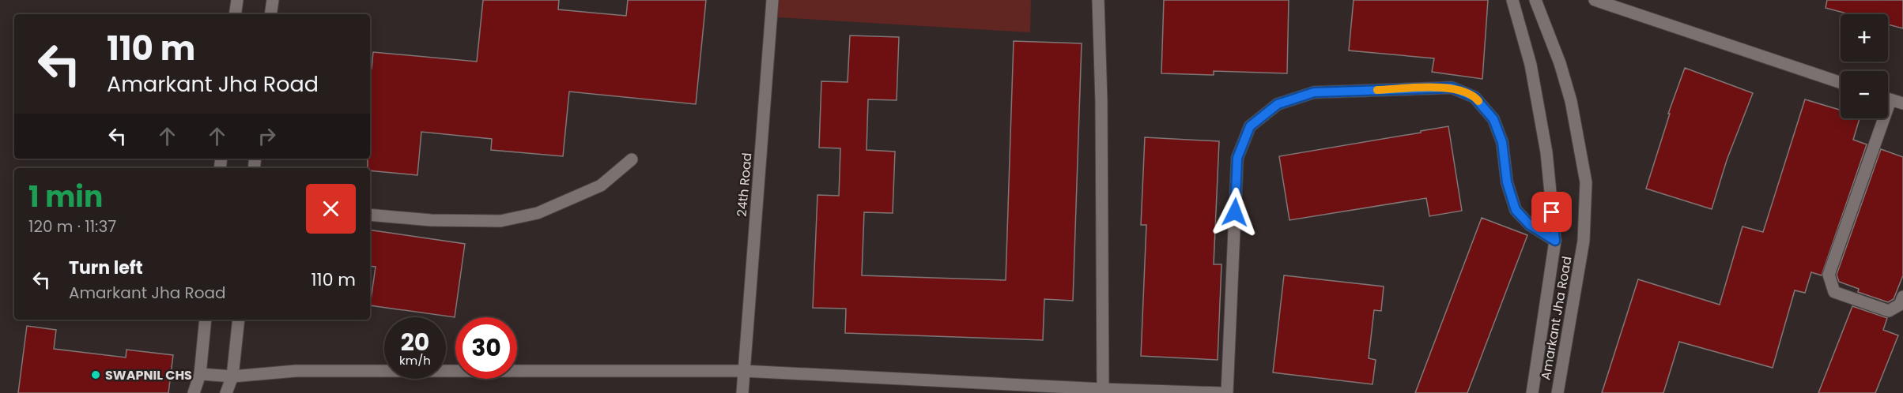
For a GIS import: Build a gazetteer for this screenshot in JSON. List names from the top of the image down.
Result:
{
  "streets": {
    "street": ["24th Road", "Amarkant Jha Road"]
  },
  "places": ["SWAPNIL CHS"],
  "page": {
    "map_buttons": ["+", "−"],
    "turn": ["110 m", "Amarkant Jha Road"],
    "heading": ["1 min", "120 m · 11:37"],
    "list": [
      {
        "name": "Turn left",
        "note": "Amarkant Jha Road",
        "value": "110 m"
      }
    ],
    "speed": "20 km/h",
    "limit": "30"
  }
}
